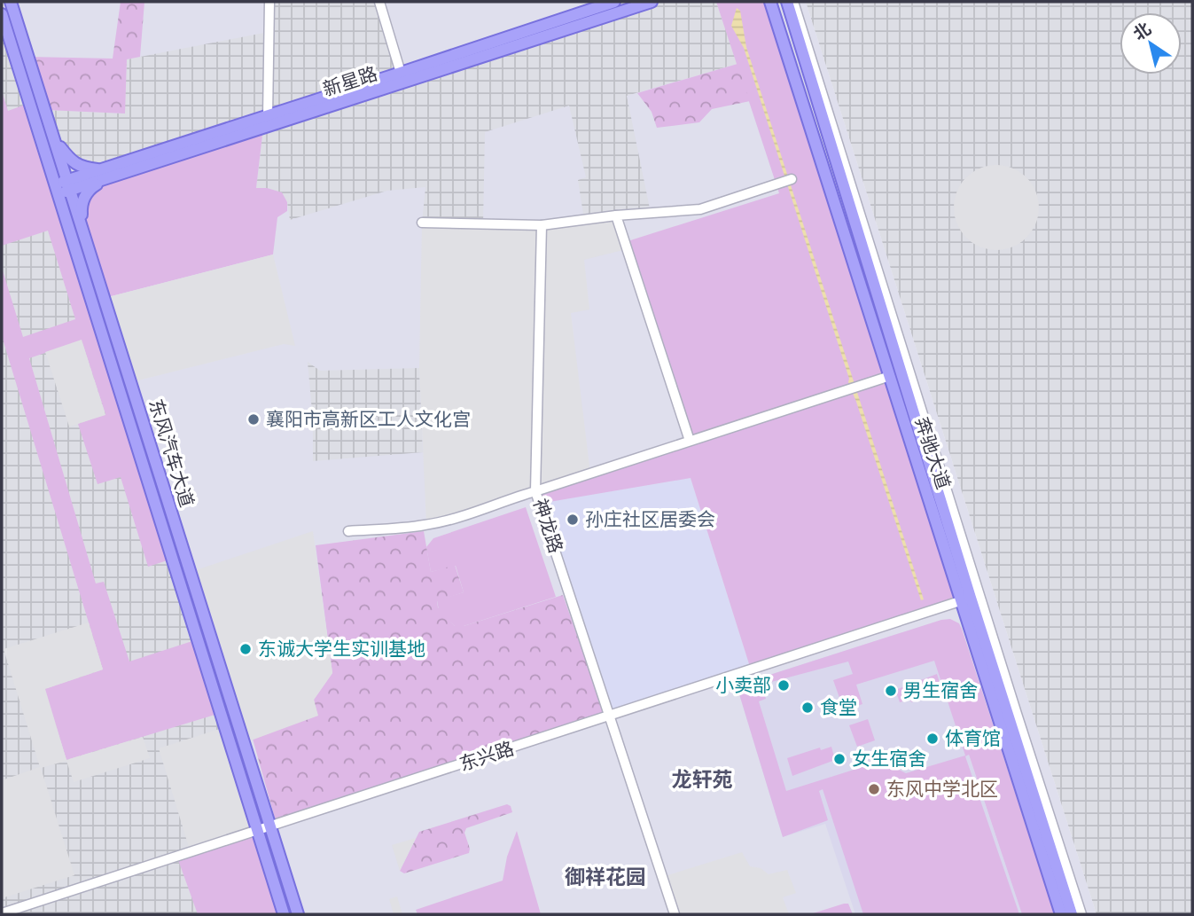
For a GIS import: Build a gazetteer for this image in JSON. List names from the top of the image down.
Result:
{
  "streets": {
    "main road": ["新星路", "东风汽车大道", "奔驰大道"],
    "street": ["神龙路", "东兴路"]
  },
  "crossings": [
    ["新星路", "东风汽车大道"],
    ["东风汽车大道", "东兴路"],
    ["奔驰大道", "神龙路"],
    ["奔驰大道", "东兴路"],
    ["神龙路", "东兴路"]
  ],
  "districts": ["龙轩苑", "御祥花园"],
  "places": [
    "襄阳市高新区工人文化宫",
    "孙庄社区居委会",
    "东诚大学生实训基地",
    "小卖部",
    "男生宿舍",
    "食堂",
    "体育馆",
    "女生宿舍",
    "东风中学北区"
  ],
  "north": "top left"
}
